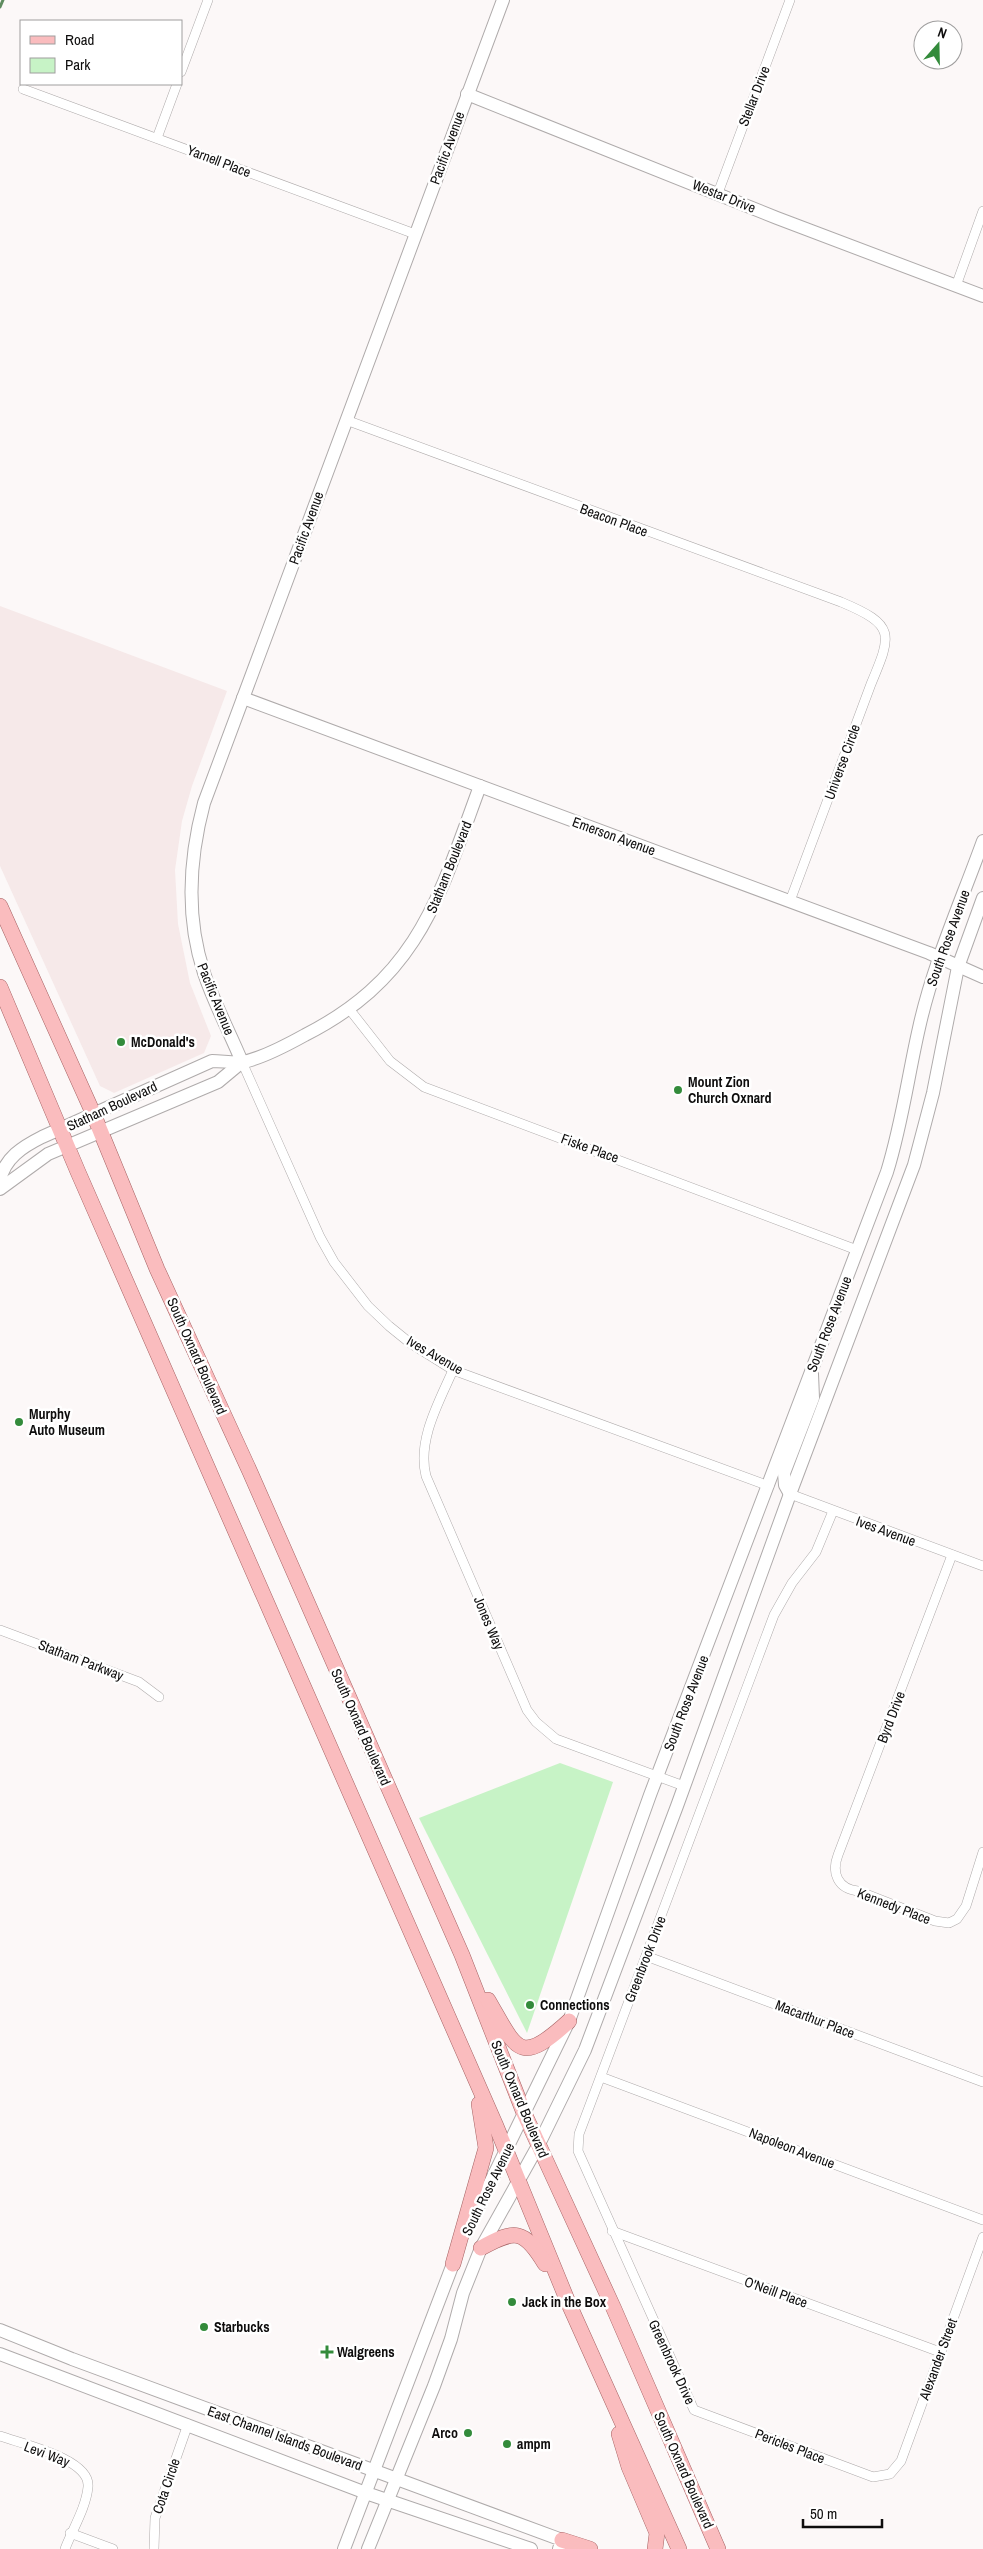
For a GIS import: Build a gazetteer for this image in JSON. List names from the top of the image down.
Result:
{
  "streets": {
    "main road": [
      "Pacific Avenue",
      "Westar Drive",
      "Emerson Avenue",
      "Statham Boulevard",
      "South Rose Avenue",
      "South Oxnard Boulevard",
      "East Channel Islands Boulevard"
    ],
    "street": [
      "Stellar Drive",
      "Yarnell Place",
      "Beacon Place",
      "Universe Circle",
      "Fiske Place",
      "Ives Avenue",
      "Jones Way",
      "Statham Parkway",
      "Byrd Drive",
      "Kennedy Place",
      "Greenbrook Drive",
      "Macarthur Place",
      "Napoleon Avenue",
      "O'Neill Place",
      "Alexander Street",
      "Pericles Place",
      "Levi Way",
      "Cota Circle"
    ]
  },
  "crossings": [
    ["Stellar Drive", "Westar Drive"],
    ["Pacific Avenue", "Yarnell Place"],
    ["Pacific Avenue", "Westar Drive"],
    ["Pacific Avenue", "Beacon Place"],
    ["Pacific Avenue", "Emerson Avenue"],
    ["Pacific Avenue", "Statham Boulevard"],
    ["Pacific Avenue", "Ives Avenue"],
    ["Beacon Place", "Universe Circle"],
    ["Universe Circle", "Emerson Avenue"],
    ["Emerson Avenue", "Statham Boulevard"],
    ["Emerson Avenue", "South Rose Avenue"],
    ["Statham Boulevard", "Fiske Place"],
    ["Statham Boulevard", "Ives Avenue"],
    ["Statham Boulevard", "South Oxnard Boulevard"],
    ["South Rose Avenue", "Fiske Place"],
    ["South Rose Avenue", "Ives Avenue"],
    ["South Rose Avenue", "South Oxnard Boulevard"],
    ["South Rose Avenue", "Jones Way"],
    ["South Rose Avenue", "East Channel Islands Boulevard"],
    ["Ives Avenue", "Jones Way"],
    ["Ives Avenue", "Byrd Drive"],
    ["Ives Avenue", "Greenbrook Drive"],
    ["Byrd Drive", "Kennedy Place"],
    ["Greenbrook Drive", "Macarthur Place"],
    ["Greenbrook Drive", "Napoleon Avenue"],
    ["Greenbrook Drive", "O'Neill Place"],
    ["Greenbrook Drive", "Pericles Place"],
    ["O'Neill Place", "Alexander Street"],
    ["Alexander Street", "Pericles Place"],
    ["East Channel Islands Boulevard", "Cota Circle"]
  ],
  "places": {
    "other": [
      "McDonald's",
      "Mount Zion Church Oxnard",
      "Murphy Auto Museum",
      "Connections",
      "Jack in the Box",
      "Starbucks",
      "Arco",
      "ampm"
    ],
    "health": ["Walgreens"]
  },
  "legend": ["Road", "Park"],
  "scale_bar": "50 m",
  "north": "top"
}
